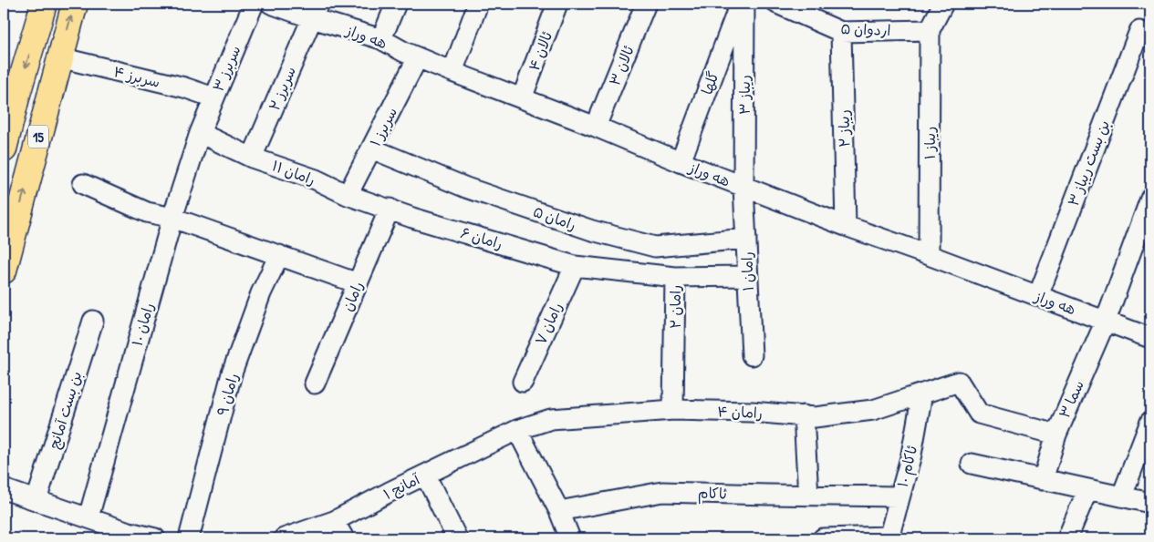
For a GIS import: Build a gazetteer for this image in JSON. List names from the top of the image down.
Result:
{
  "streets": {
    "main road": ["15"],
    "street": [
      "اردوان ۵",
      "هه وراز",
      "ئالان ۴",
      "ئالان ۳",
      "سربرز ۳",
      "سربرز ۴",
      "گلها",
      "سربرز ۲",
      "ریباز ۳",
      "سربرز ۱",
      "ریباز ۲",
      "ریباز ۱",
      "بن بست ریباز ۳",
      "رامان ۱۱",
      "رامان ۵",
      "رامان ۶",
      "رامان ۱",
      "رامان",
      "رامان ۲",
      "رامان ۷",
      "رامان ۱۰",
      "رامان ۹",
      "سما ۳",
      "بن بست آمانج",
      "رامان ۴",
      "ئاکام ۱۰",
      "آمانج ۱",
      "ئاکام"
    ]
  },
  "crossings": [
    ["اردوان ۵", "ریباز ۲"],
    ["اردوان ۵", "ریباز ۱"],
    ["هه وراز", "ئالان ۴"],
    ["هه وراز", "ئالان ۳"],
    ["هه وراز", "گلها"],
    ["هه وراز", "سربرز ۲"],
    ["هه وراز", "ریباز ۳"],
    ["هه وراز", "سربرز ۱"],
    ["هه وراز", "ریباز ۲"],
    ["هه وراز", "ریباز ۱"],
    ["هه وراز", "بن بست ریباز ۳"],
    ["هه وراز", "رامان ۱"],
    ["هه وراز", "سما ۳"],
    ["سربرز ۳", "سربرز ۴"],
    ["سربرز ۳", "رامان ۱۱"],
    ["سربرز ۳", "رامان ۱۰"],
    ["سربرز ۴", "15"],
    ["سربرز ۲", "رامان ۱۱"],
    ["ریباز ۳", "رامان ۱"],
    ["سربرز ۱", "رامان ۱۱"],
    ["سربرز ۱", "رامان ۵"],
    ["رامان ۱۱", "رامان ۶"],
    ["رامان ۱۱", "رامان"],
    ["رامان ۱۱", "رامان ۱۰"],
    ["رامان ۵", "رامان ۱"],
    ["رامان ۶", "رامان"],
    ["رامان ۶", "رامان ۲"],
    ["رامان ۶", "رامان ۷"],
    ["رامان ۱", "رامان ۲"],
    ["رامان ۲", "رامان ۴"],
    ["سما ۳", "رامان ۴"],
    ["رامان ۴", "ئاکام ۱۰"],
    ["رامان ۴", "آمانج ۱"],
    ["ئاکام ۱۰", "ئاکام"]
  ]
}
